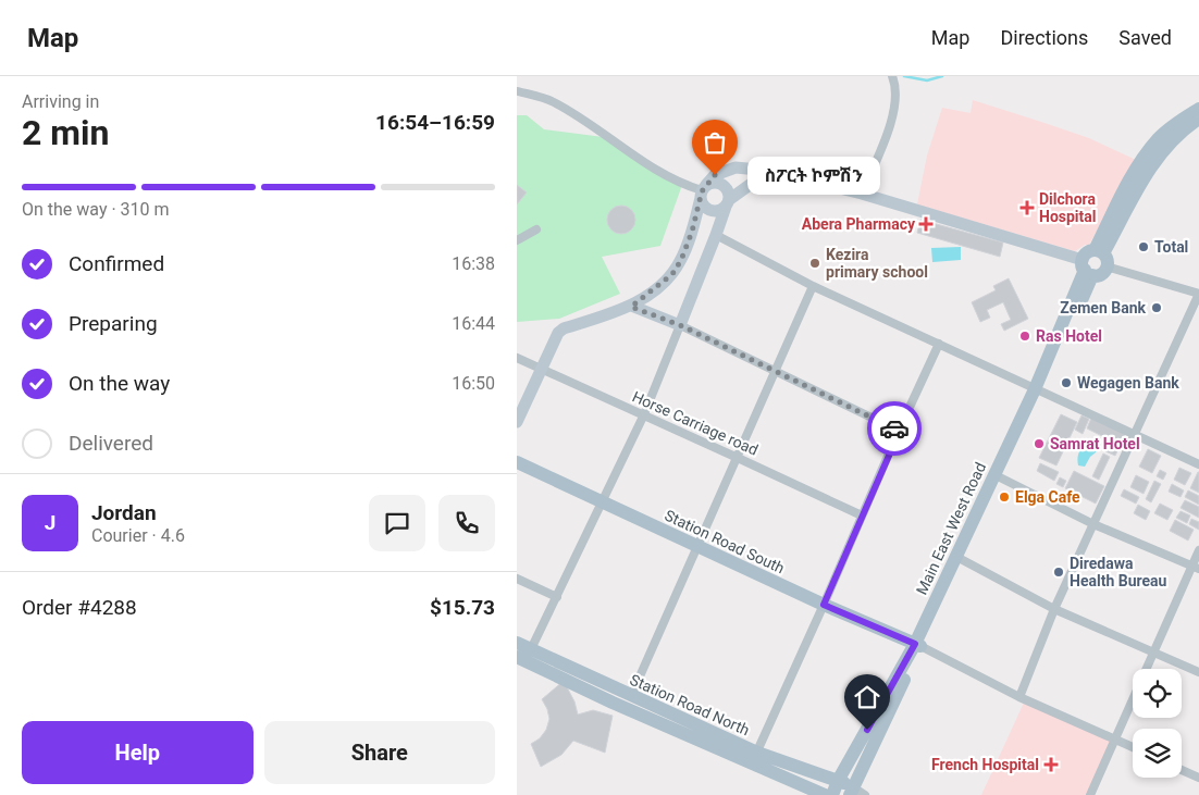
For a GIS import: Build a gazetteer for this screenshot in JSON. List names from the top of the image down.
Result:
{
  "streets": {
    "main road": ["Main East West Road", "Station Road South", "Station Road North"],
    "street": ["Horse Carriage road"]
  },
  "crossings": [
    ["Main East West Road", "Station Road South"],
    ["Main East West Road", "Station Road North"]
  ],
  "places": {
    "other": [
      "ስፖርት ኮምሽን",
      "Total",
      "Kezira primary school",
      "Zemen Bank",
      "Ras Hotel",
      "Wegagen Bank",
      "Samrat Hotel",
      "Elga Cafe",
      "Diredawa Health Bureau"
    ],
    "health": ["Dilchora Hospital", "Abera Pharmacy", "French Hospital"]
  },
  "page": {
    "header": "Map",
    "nav": ["Map", "Directions", "Saved"],
    "heading": ["2 min", "Arriving in", "16:54–16:59"],
    "panel": [
      "Jordan",
      "Courier · 4.6",
      "Order #4288",
      "$15.73"
    ],
    "bubble": "ስፖርት ኮምሽን",
    "bar": "On the way · 310 m",
    "list": [
      ["Confirmed", "16:38"],
      ["Preparing", "16:44"],
      ["On the way", "16:50"],
      "Delivered"
    ],
    "round": "J",
    "buttons": ["Help", "Share"]
  }
}
